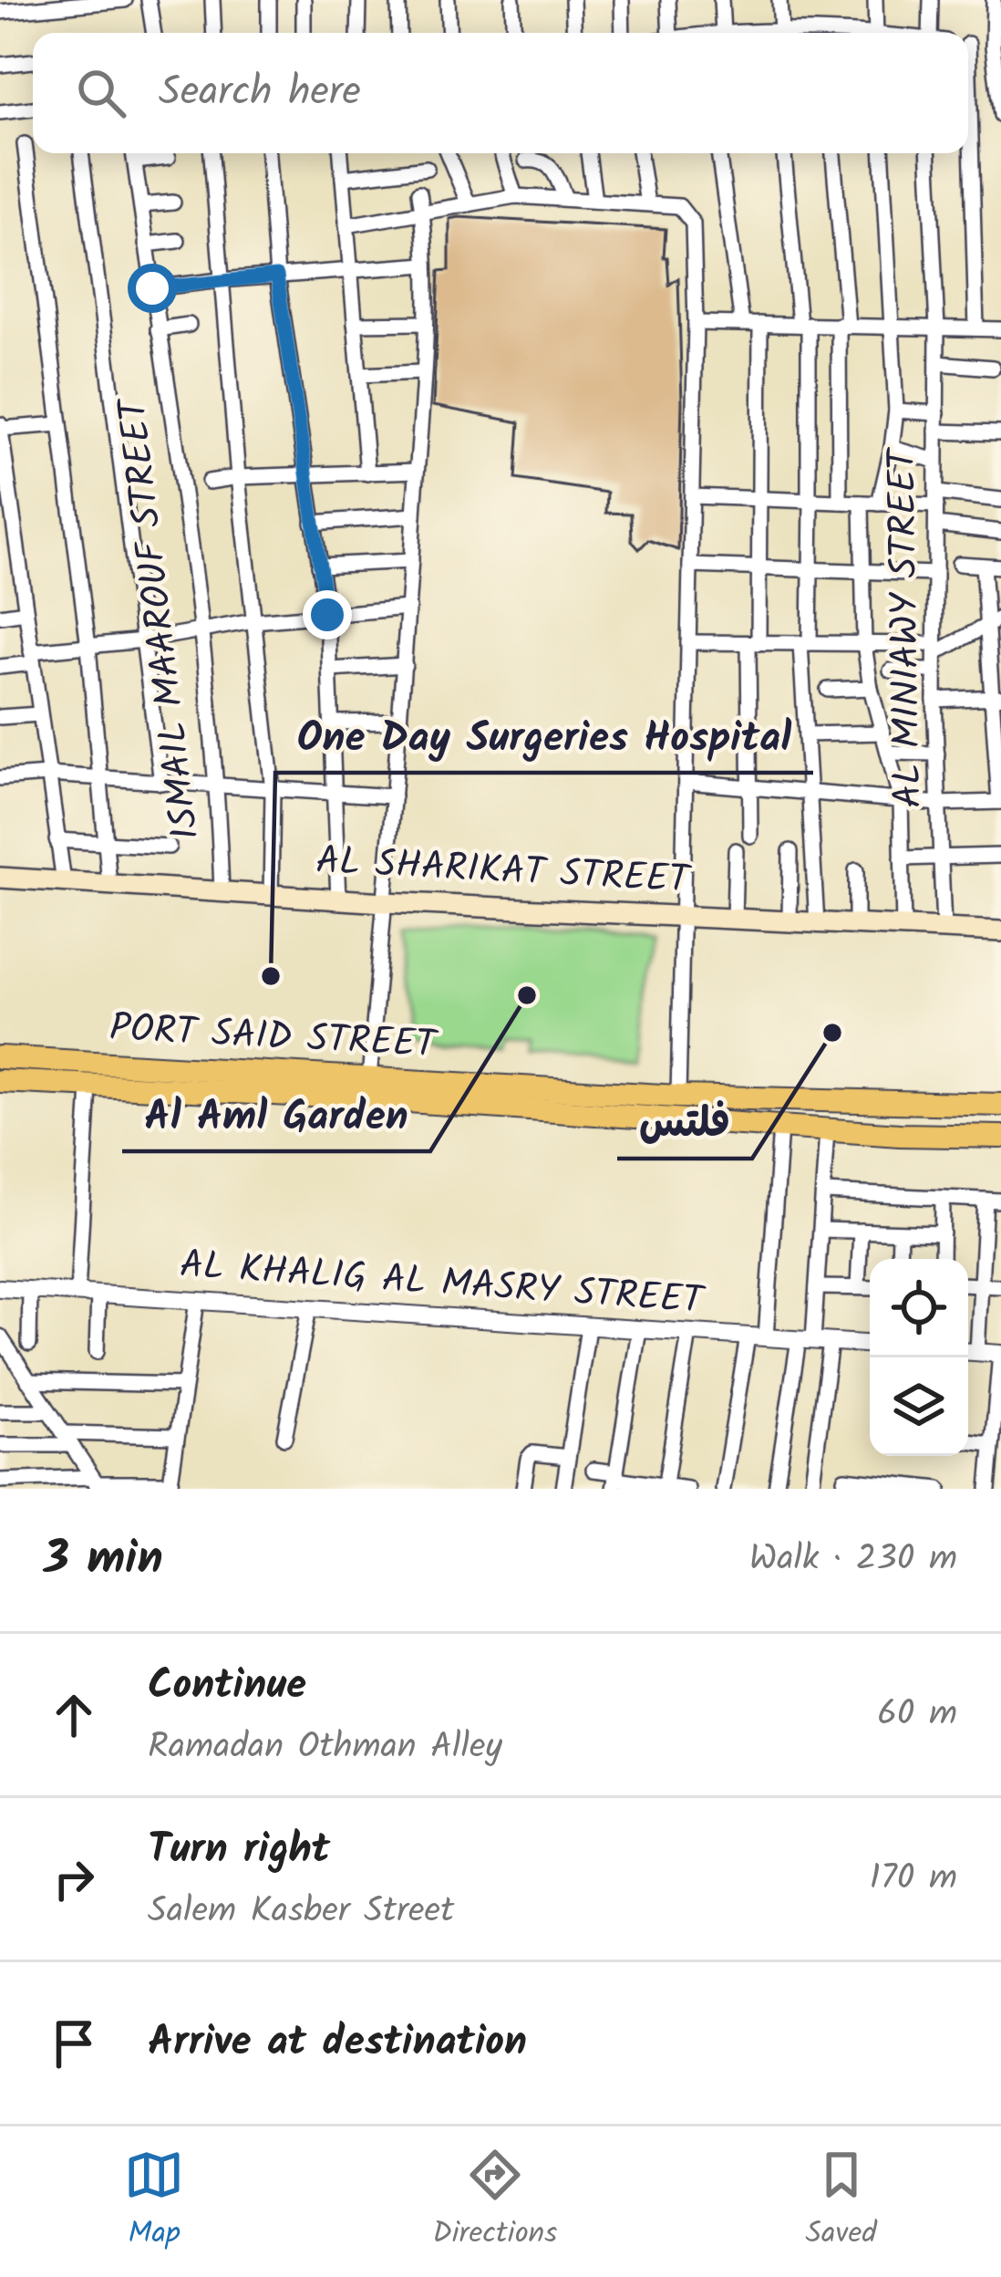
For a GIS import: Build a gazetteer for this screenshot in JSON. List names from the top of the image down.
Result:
{
  "streets": {
    "main road": ["AL SHARIKAT STREET", "PORT SAID STREET"],
    "street": ["ISMAIL MAAROUF STREET", "AL MINIAWY STREET", "AL KHALIG AL MASRY STREET"]
  },
  "crossings": [
    ["ISMAIL MAAROUF STREET", "AL SHARIKAT STREET"],
    ["AL MINIAWY STREET", "AL SHARIKAT STREET"]
  ],
  "places": ["One Day Surgeries Hospital", "Al Aml Garden", "فلتس"],
  "page": {
    "search": "Search here",
    "heading": ["3 min", "Walk · 230 m"],
    "list": [
      ["Continue", "Ramadan Othman Alley", "60 m"],
      ["Turn right", "Salem Kasber Street", "170 m"],
      "Arrive at destination"
    ],
    "nav": ["Map", "Directions", "Saved"]
  }
}
